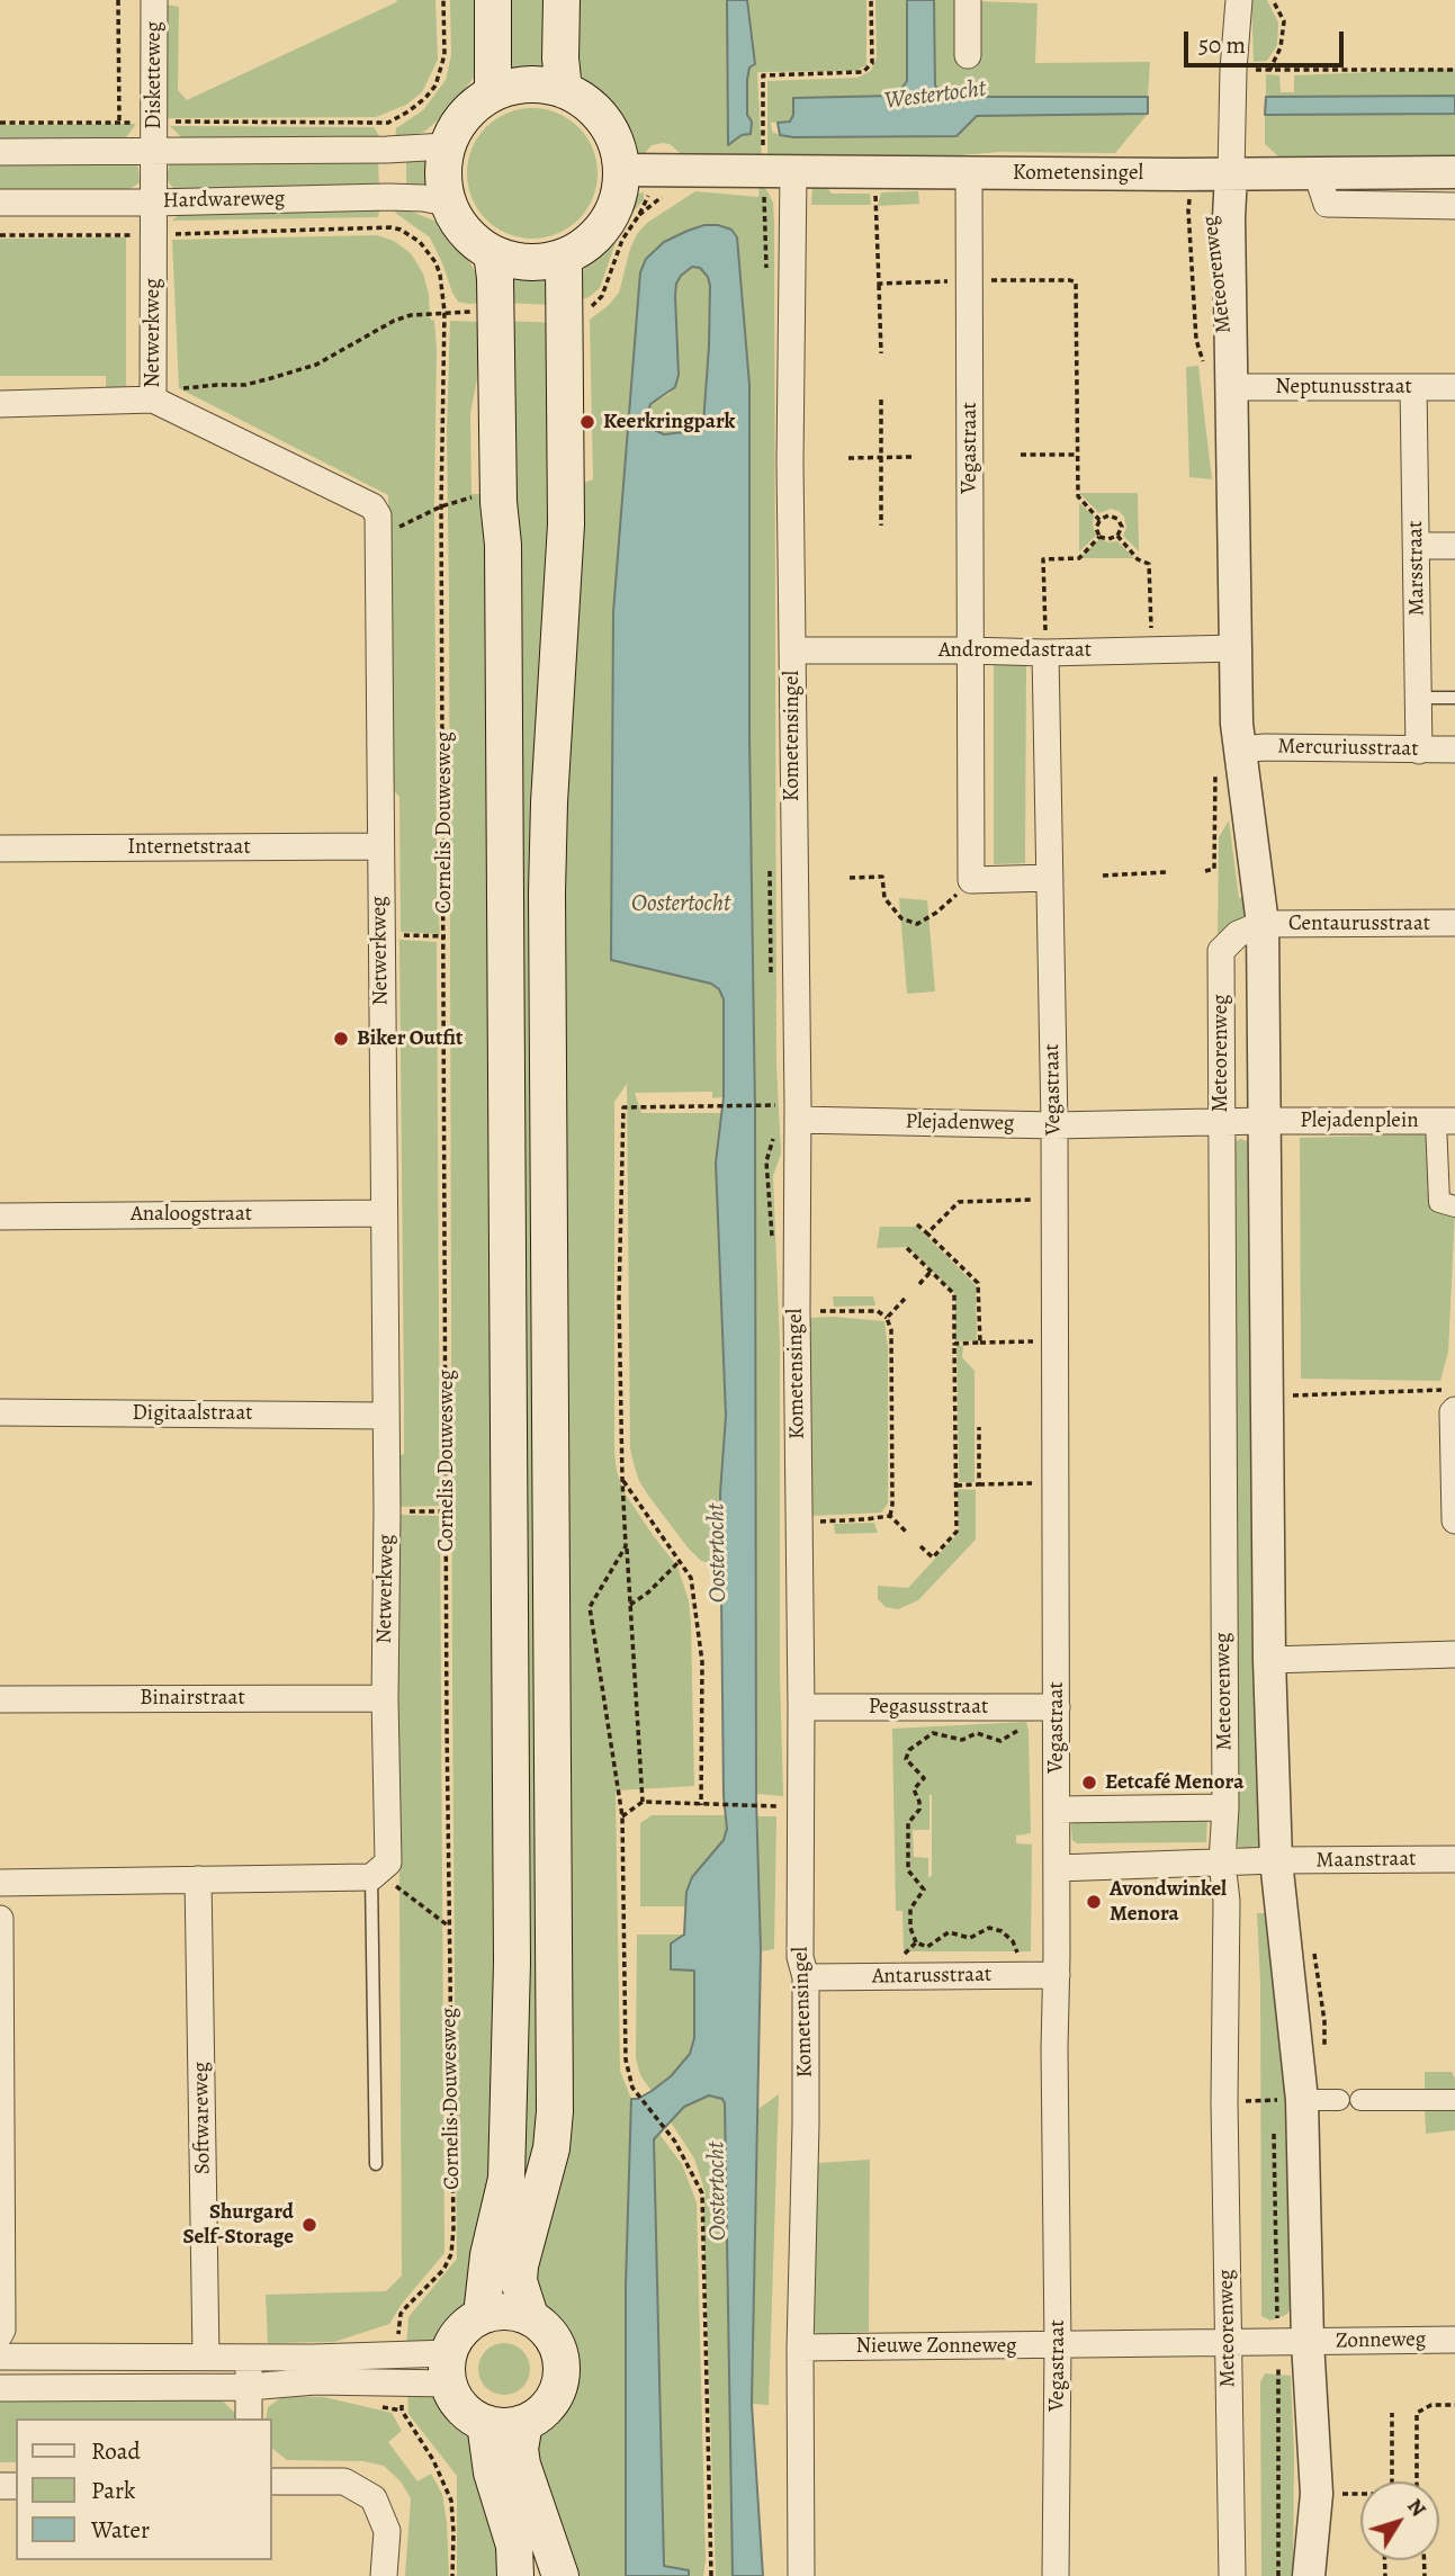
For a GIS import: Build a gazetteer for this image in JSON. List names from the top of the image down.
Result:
{
  "streets": {
    "street": [
      "Disketteweg",
      "Kometensingel",
      "Hardwareweg",
      "Meteorenweg",
      "Netwerkweg",
      "Neptunusstraat",
      "Vegastraat",
      "Marsstraat",
      "Andromedastraat",
      "Mercuriusstraat",
      "Internetstraat",
      "Centaurusstraat",
      "Plejadenplein",
      "Plejadenweg",
      "Analoogstraat",
      "Digitaalstraat",
      "Binairstraat",
      "Pegasusstraat",
      "Maanstraat",
      "Antarusstraat",
      "Softwareweg",
      "Zonneweg",
      "Nieuwe Zonneweg"
    ],
    "path": ["Cornelis Douwesweg"]
  },
  "crossings": [
    ["Disketteweg", "Hardwareweg"],
    ["Disketteweg", "Netwerkweg"],
    ["Kometensingel", "Hardwareweg"],
    ["Kometensingel", "Meteorenweg"],
    ["Kometensingel", "Vegastraat"],
    ["Kometensingel", "Andromedastraat"],
    ["Kometensingel", "Plejadenweg"],
    ["Kometensingel", "Pegasusstraat"],
    ["Kometensingel", "Antarusstraat"],
    ["Kometensingel", "Nieuwe Zonneweg"],
    ["Hardwareweg", "Netwerkweg"],
    ["Meteorenweg", "Neptunusstraat"],
    ["Meteorenweg", "Andromedastraat"],
    ["Meteorenweg", "Mercuriusstraat"],
    ["Meteorenweg", "Centaurusstraat"],
    ["Meteorenweg", "Plejadenplein"],
    ["Meteorenweg", "Plejadenweg"],
    ["Meteorenweg", "Maanstraat"],
    ["Meteorenweg", "Zonneweg"],
    ["Meteorenweg", "Nieuwe Zonneweg"],
    ["Netwerkweg", "Cornelis Douwesweg"],
    ["Netwerkweg", "Internetstraat"],
    ["Netwerkweg", "Analoogstraat"],
    ["Netwerkweg", "Digitaalstraat"],
    ["Netwerkweg", "Binairstraat"],
    ["Neptunusstraat", "Marsstraat"],
    ["Vegastraat", "Andromedastraat"],
    ["Vegastraat", "Plejadenweg"],
    ["Vegastraat", "Pegasusstraat"],
    ["Vegastraat", "Maanstraat"],
    ["Vegastraat", "Antarusstraat"],
    ["Vegastraat", "Nieuwe Zonneweg"],
    ["Marsstraat", "Mercuriusstraat"],
    ["Plejadenplein", "Plejadenweg"],
    ["Zonneweg", "Nieuwe Zonneweg"]
  ],
  "water": ["Westertocht", "Oostertocht"],
  "places": [
    "Keerkringpark",
    "Biker Outfit",
    "Eetcafé Menora",
    "Avondwinkel Menora",
    "Shurgard Self-Storage"
  ],
  "legend": ["Road", "Park", "Water"],
  "scale_bar": "50 m",
  "north": "top right"
}
